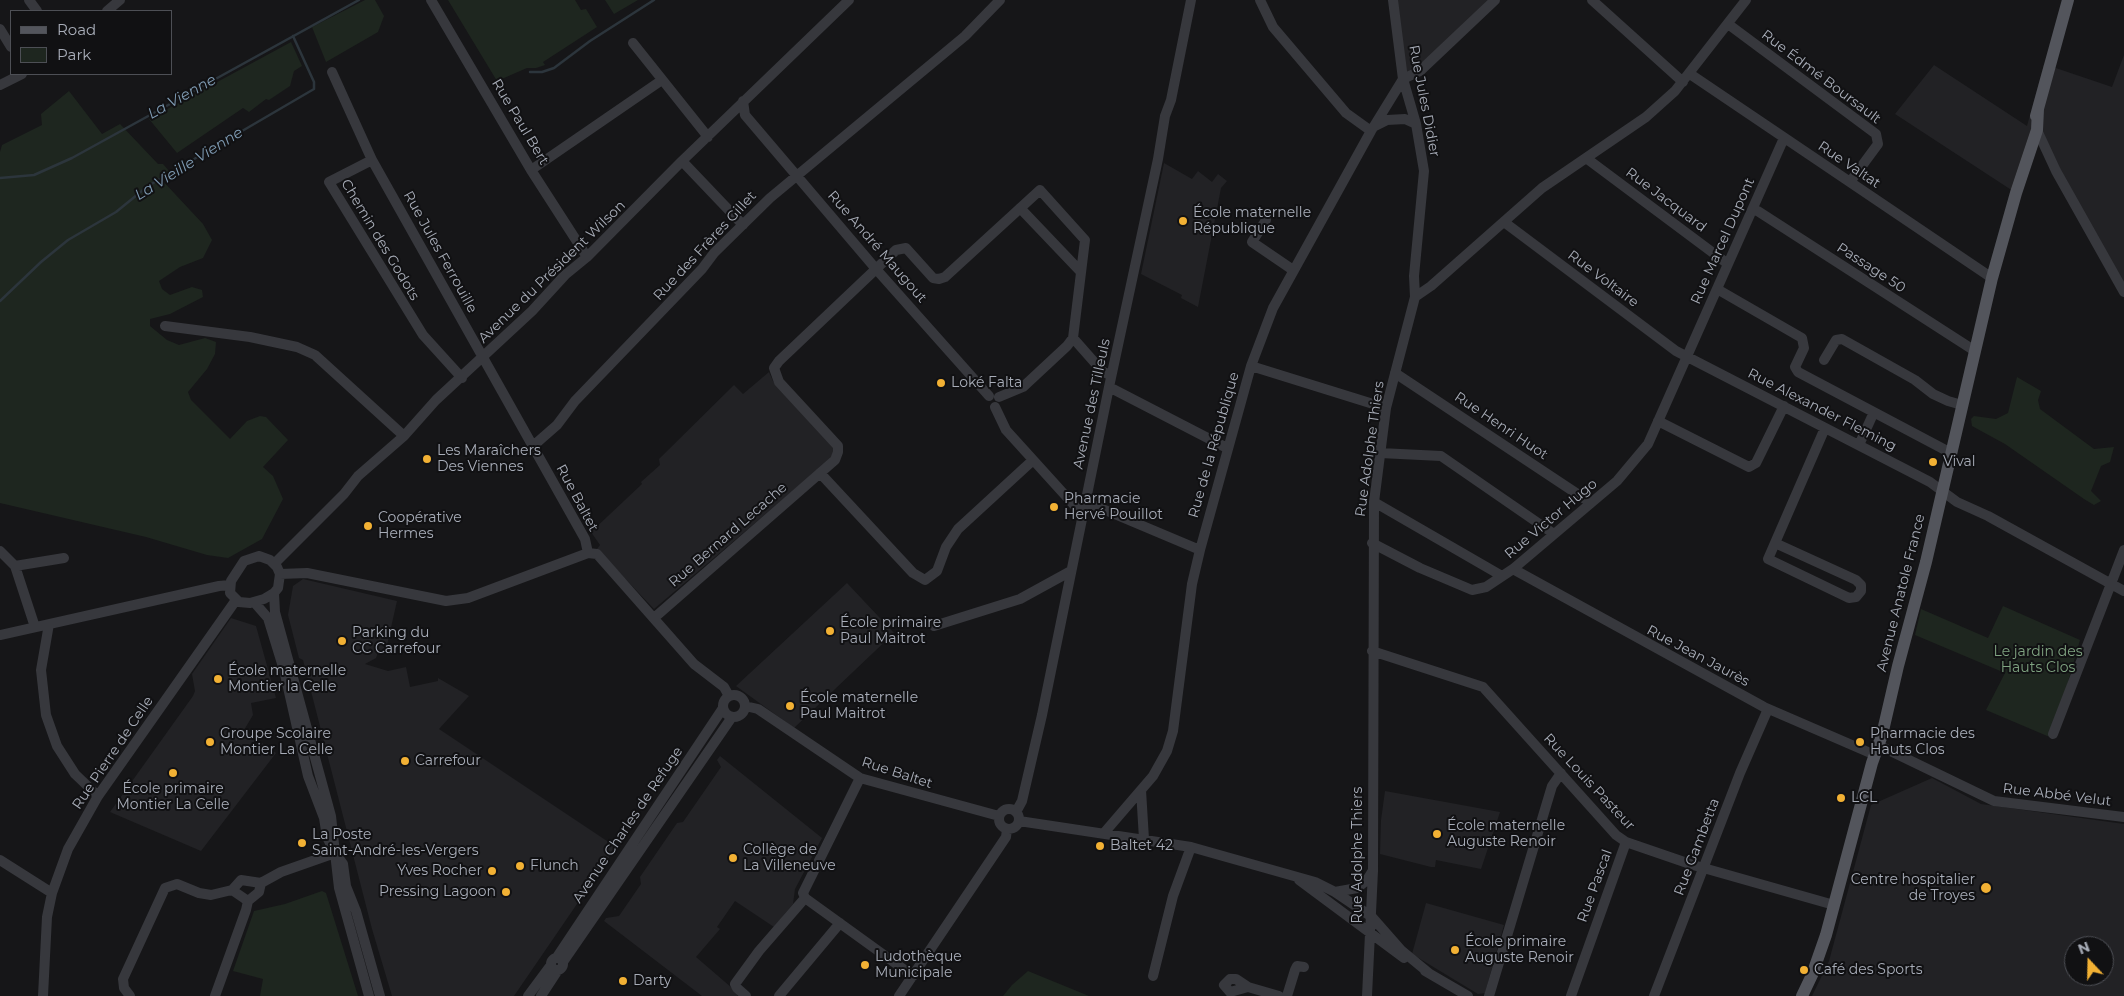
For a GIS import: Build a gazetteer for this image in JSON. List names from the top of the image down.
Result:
{
  "streets": {
    "main road": ["Avenue Anatole France"],
    "street": [
      "Rue Édmé Boursault",
      "Rue Jules Didier",
      "Rue Paul Bert",
      "Rue Valtat",
      "Rue Jacquard",
      "Chemin des Godots",
      "Rue Marcel Dupont",
      "Rue des Frères Gillet",
      "Rue André Maugout",
      "Rue Jules Ferrouille",
      "Passage 50",
      "Avenue du Président Wilson",
      "Rue Voltaire",
      "Avenue des Tilleuls",
      "Rue Alexander Fleming",
      "Rue Henri Huot",
      "Rue de la République",
      "Rue Adolphe Thiers",
      "Rue Baltet",
      "Rue Victor Hugo",
      "Rue Bernard Lecache",
      "Rue Jean Jaurès",
      "Rue Pierre de Celle",
      "Rue Louis Pasteur",
      "Rue Abbé Velut",
      "Avenue Charles de Refuge",
      "Rue Gambetta",
      "Rue Pascal"
    ]
  },
  "crossings": [
    ["Rue Édmé Boursault", "Rue Valtat"],
    ["Rue Jules Didier", "Rue de la République"],
    ["Rue Jules Didier", "Rue Adolphe Thiers"],
    ["Rue Paul Bert", "Avenue du Président Wilson"],
    ["Rue Valtat", "Rue Marcel Dupont"],
    ["Rue Valtat", "Avenue Anatole France"],
    ["Rue Jacquard", "Rue Marcel Dupont"],
    ["Chemin des Godots", "Rue Jules Ferrouille"],
    ["Chemin des Godots", "Avenue du Président Wilson"],
    ["Rue Marcel Dupont", "Passage 50"],
    ["Rue Marcel Dupont", "Rue Voltaire"],
    ["Rue Marcel Dupont", "Rue Alexander Fleming"],
    ["Rue Marcel Dupont", "Rue Victor Hugo"],
    ["Rue des Frères Gillet", "Rue André Maugout"],
    ["Rue des Frères Gillet", "Rue Baltet"],
    ["Rue André Maugout", "Rue Bernard Lecache"],
    ["Rue Jules Ferrouille", "Avenue du Président Wilson"],
    ["Rue Jules Ferrouille", "Rue Baltet"],
    ["Passage 50", "Avenue Anatole France"],
    ["Avenue du Président Wilson", "Rue Baltet"],
    ["Avenue du Président Wilson", "Rue Pierre de Celle"],
    ["Rue Voltaire", "Rue Alexander Fleming"],
    ["Rue Voltaire", "Rue Victor Hugo"],
    ["Avenue des Tilleuls", "Rue Baltet"],
    ["Rue Alexander Fleming", "Rue Victor Hugo"],
    ["Rue Alexander Fleming", "Avenue Anatole France"],
    ["Rue Henri Huot", "Rue Adolphe Thiers"],
    ["Rue Henri Huot", "Rue Victor Hugo"],
    ["Rue Adolphe Thiers", "Rue Victor Hugo"],
    ["Rue Adolphe Thiers", "Rue Louis Pasteur"],
    ["Rue Baltet", "Rue Bernard Lecache"],
    ["Rue Baltet", "Avenue Charles de Refuge"],
    ["Rue Victor Hugo", "Rue Jean Jaurès"],
    ["Avenue Anatole France", "Rue Jean Jaurès"],
    ["Avenue Anatole France", "Rue Louis Pasteur"],
    ["Avenue Anatole France", "Rue Abbé Velut"],
    ["Rue Jean Jaurès", "Rue Abbé Velut"],
    ["Rue Jean Jaurès", "Rue Gambetta"],
    ["Rue Louis Pasteur", "Rue Gambetta"],
    ["Rue Louis Pasteur", "Rue Pascal"]
  ],
  "water": ["La Vienne", "La Vieille Vienne"],
  "parks": ["Le jardin des Hauts Clos"],
  "places": [
    "École maternelle République",
    "Loké Falta",
    "Les Maraîchers Des Viennes",
    "Vival",
    "Pharmacie Hervé Pouillot",
    "Coopérative Hermes",
    "École primaire Paul Maitrot",
    "Parking du CC Carrefour",
    "École maternelle Montier la Celle",
    "École maternelle Paul Maitrot",
    "Groupe Scolaire Montier La Celle",
    "Pharmacie des Hauts Clos",
    "Carrefour",
    "École primaire Montier La Celle",
    "LCL",
    "École maternelle Auguste Renoir",
    "La Poste Saint-André-les-Vergers",
    "Baltet 42",
    "Collège de La Villeneuve",
    "Flunch",
    "Yves Rocher",
    "Centre hospitalier de Troyes",
    "Pressing Lagoon",
    "École primaire Auguste Renoir",
    "Ludothèque Municipale",
    "Café des Sports",
    "Darty"
  ],
  "legend": ["Road", "Park"],
  "north": "top"
}
